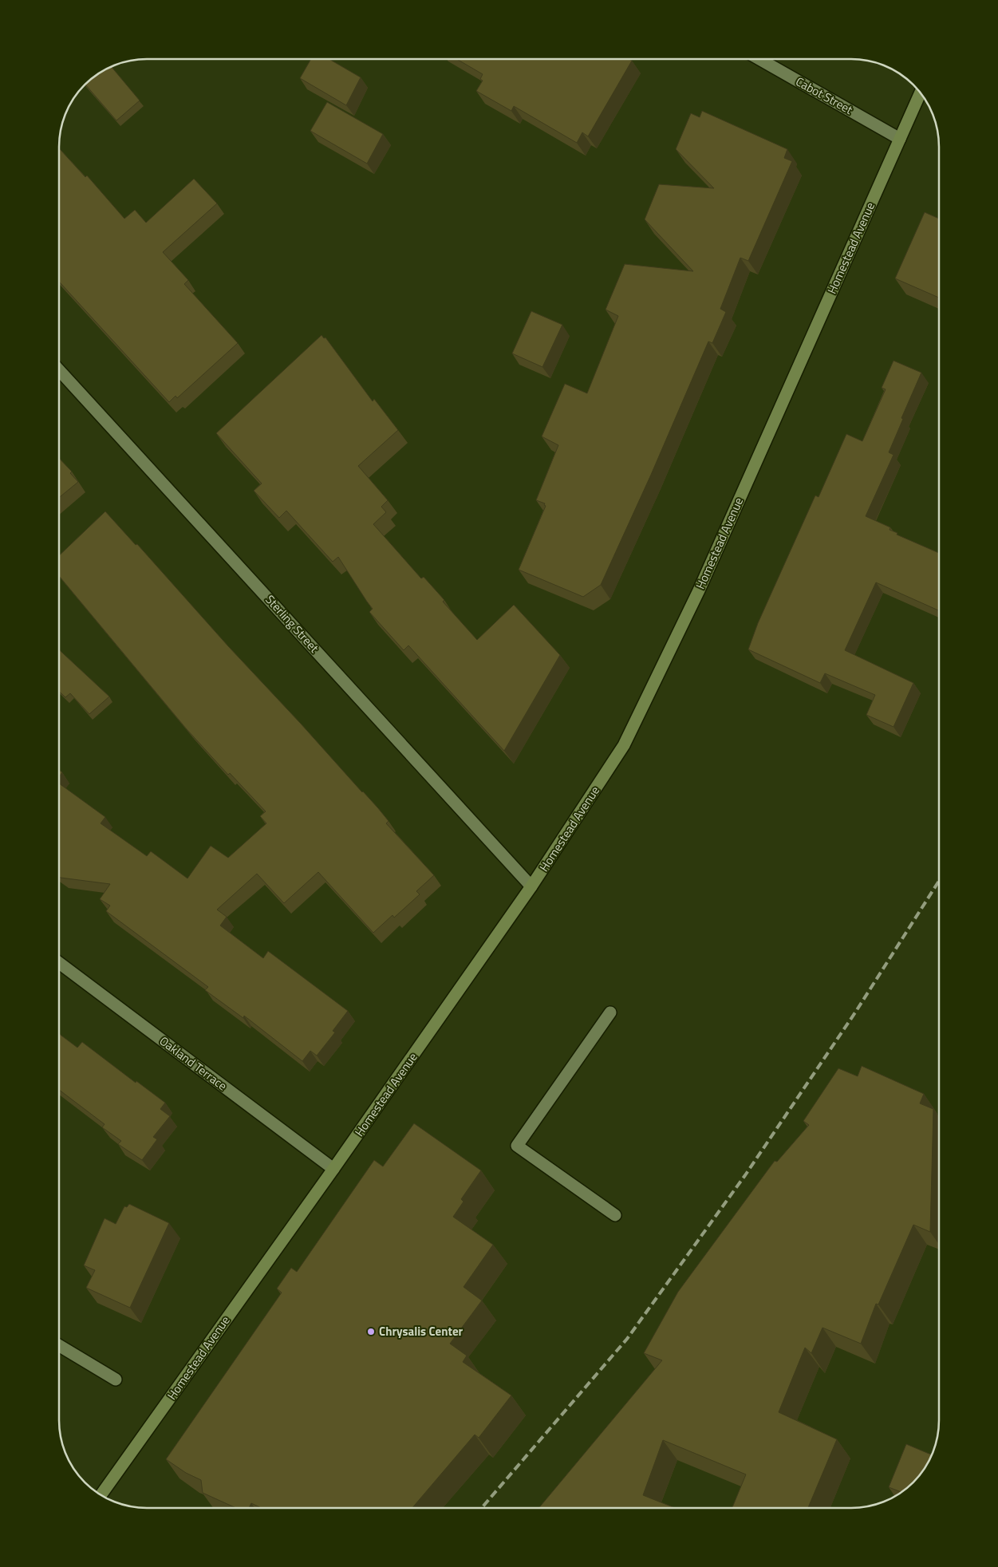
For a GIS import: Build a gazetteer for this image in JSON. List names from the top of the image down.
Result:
{
  "streets": {
    "main road": ["Homestead Avenue"],
    "street": ["Cabot Street", "Sterling Street", "Oakland Terrace"]
  },
  "crossings": [
    ["Cabot Street", "Homestead Avenue"],
    ["Homestead Avenue", "Sterling Street"],
    ["Homestead Avenue", "Oakland Terrace"]
  ],
  "places": ["Chrysalis Center"]
}
